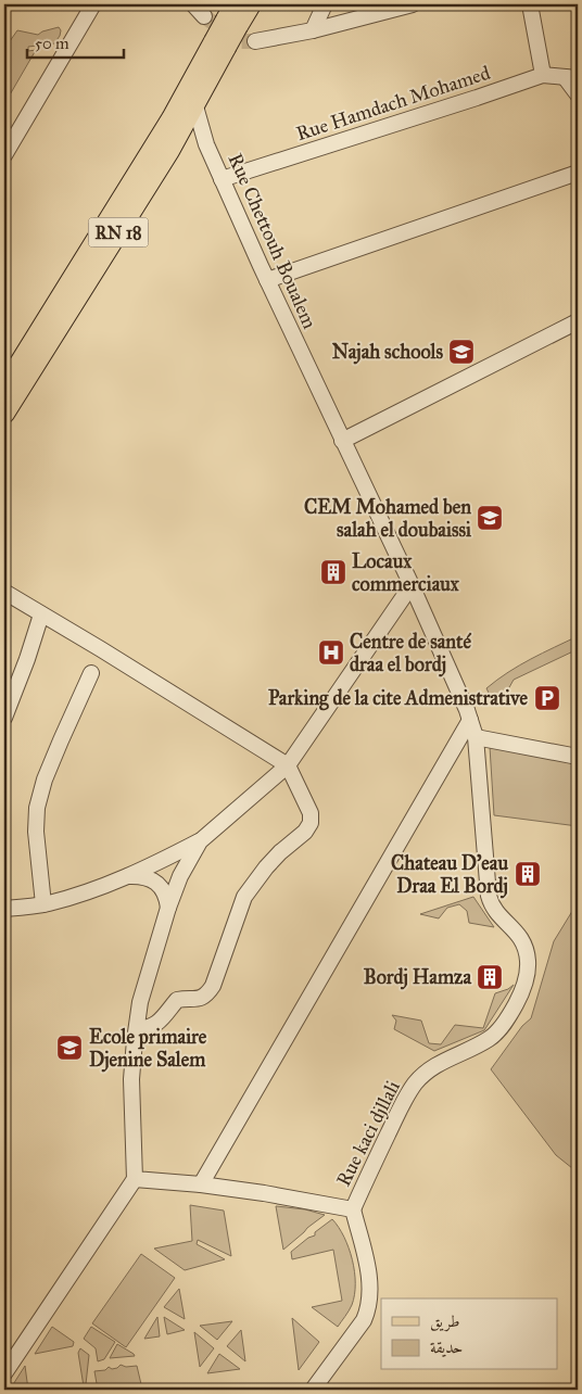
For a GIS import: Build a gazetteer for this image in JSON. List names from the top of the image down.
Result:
{
  "streets": {
    "main road": ["RN 18"],
    "street": ["Rue Hamdach Mohamed", "Rue Chettouh Boualem", "Rue kaci djllali"]
  },
  "crossings": [
    ["Rue Hamdach Mohamed", "Rue Chettouh Boualem"],
    ["RN 18", "Rue Chettouh Boualem"],
    ["Rue Chettouh Boualem", "Rue kaci djllali"]
  ],
  "places": {
    "school or university": ["Najah schools", "CEM Mohamed ben salah el doubaissi", "Ecole primaire Djenine Salem"],
    "building": ["Locaux commerciaux", "Chateau D'eau Draa El Bordj", "Bordj Hamza"],
    "hospital": ["Centre de santé draa el bordj"],
    "parking": ["Parking de la cite Admenistrative"]
  },
  "legend": ["طريق", "حديقة"],
  "scale_bar": "50 m"
}
